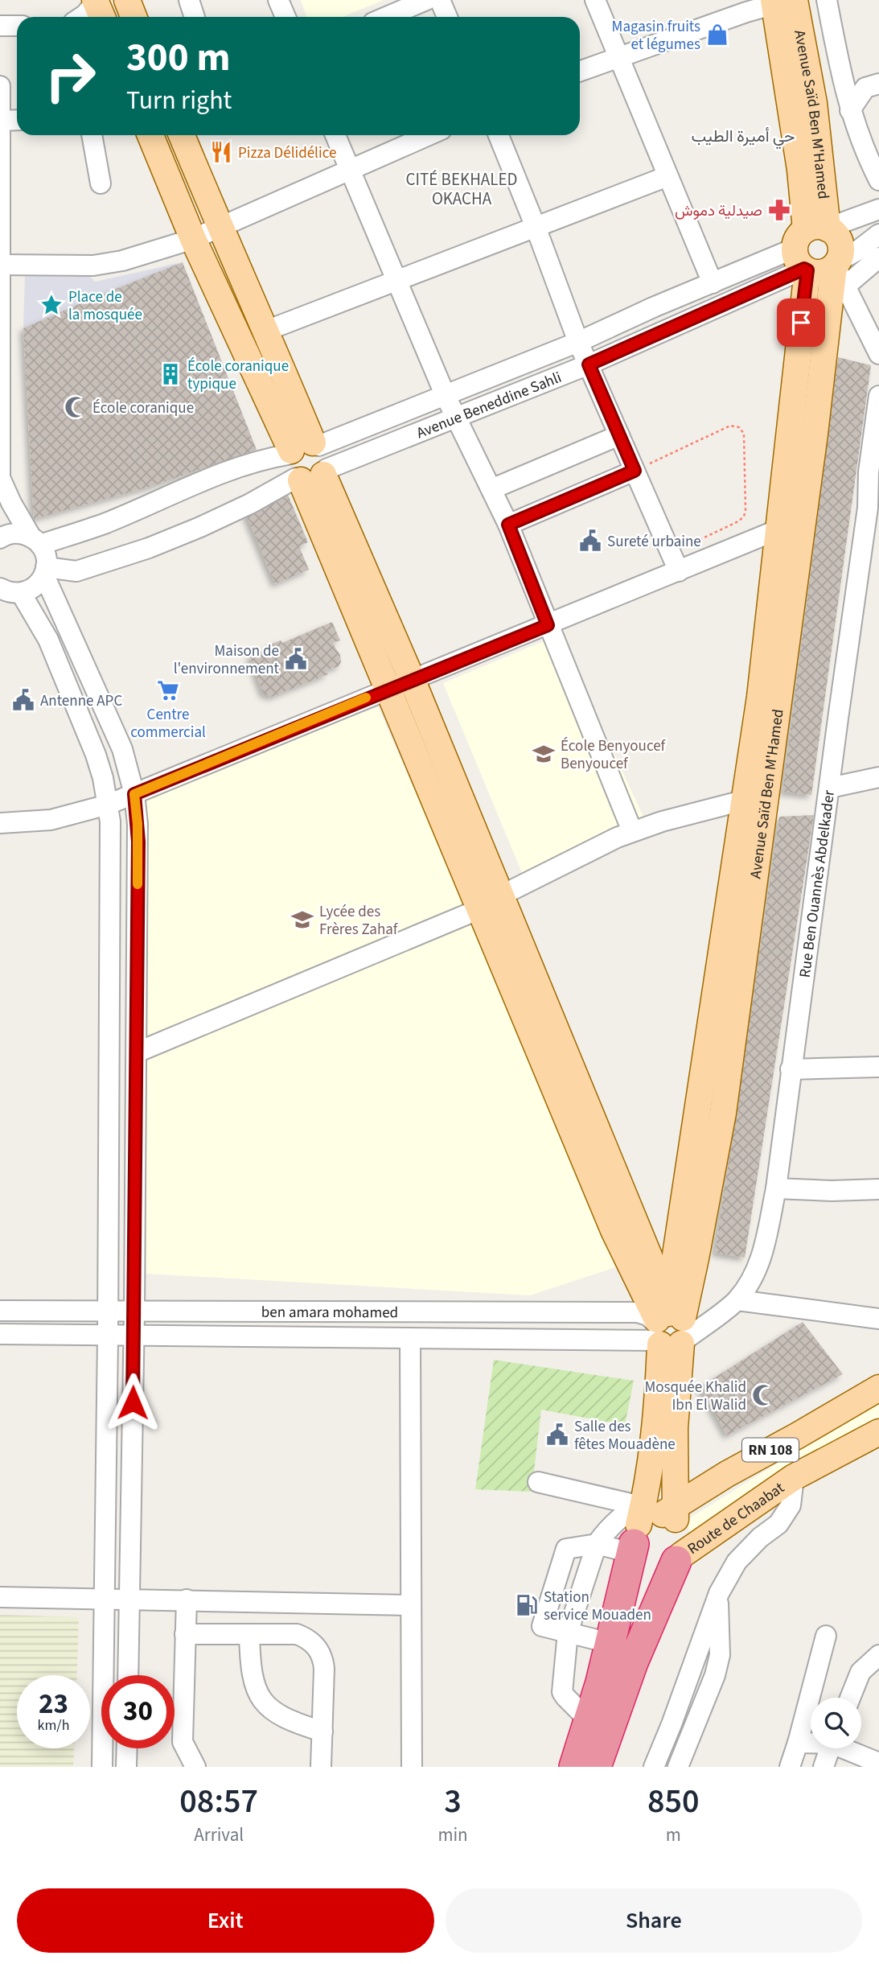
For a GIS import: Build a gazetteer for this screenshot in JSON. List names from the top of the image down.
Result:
{
  "streets": {
    "highway": ["RN 108", "Route de Chaabat"],
    "main road": ["Avenue Saïd Ben M'Hamed"],
    "street": ["Avenue Beneddine Sahli", "Rue Ben Ouannès Abdelkader", "ben amara mohamed"]
  },
  "crossings": [
    ["Avenue Saïd Ben M'Hamed", "Avenue Beneddine Sahli"],
    ["Avenue Saïd Ben M'Hamed", "Rue Ben Ouannès Abdelkader"],
    ["Avenue Saïd Ben M'Hamed", "ben amara mohamed"],
    ["Avenue Saïd Ben M'Hamed", "RN 108"],
    ["Avenue Saïd Ben M'Hamed", "Route de Chaabat"],
    ["Rue Ben Ouannès Abdelkader", "ben amara mohamed"],
    ["RN 108", "Route de Chaabat"]
  ],
  "districts": ["حي أميرة الطيب", "CITÉ BEKHALED OKACHA"],
  "places": {
    "shop": ["Magasin fruits et légumes"],
    "restaurant": ["Pizza Délidélice"],
    "pharmacy": ["صيدلية دموش"],
    "place": ["Place de la mosquée"],
    "building": ["École coranique typique"],
    "mosque": ["École coranique", "Mosquée Khalid Ibn El Walid"],
    "public building": [
      "Sureté urbaine",
      "Maison de l'environnement",
      "Antenne APC",
      "Salle des fêtes Mouadène"
    ],
    "supermarket": ["Centre commercial"],
    "school or university": ["École Benyoucef Benyoucef", "Lycée des Frères Zahaf"],
    "fuel station": ["Station service Mouaden"]
  },
  "page": {
    "turn": ["300 m", "Turn right"],
    "speed": "23 km/h",
    "limit": "30",
    "eta": [
      "08:57",
      "Arrival",
      "3",
      "min",
      "850",
      "m"
    ],
    "buttons": ["Exit", "Share"]
  }
}
